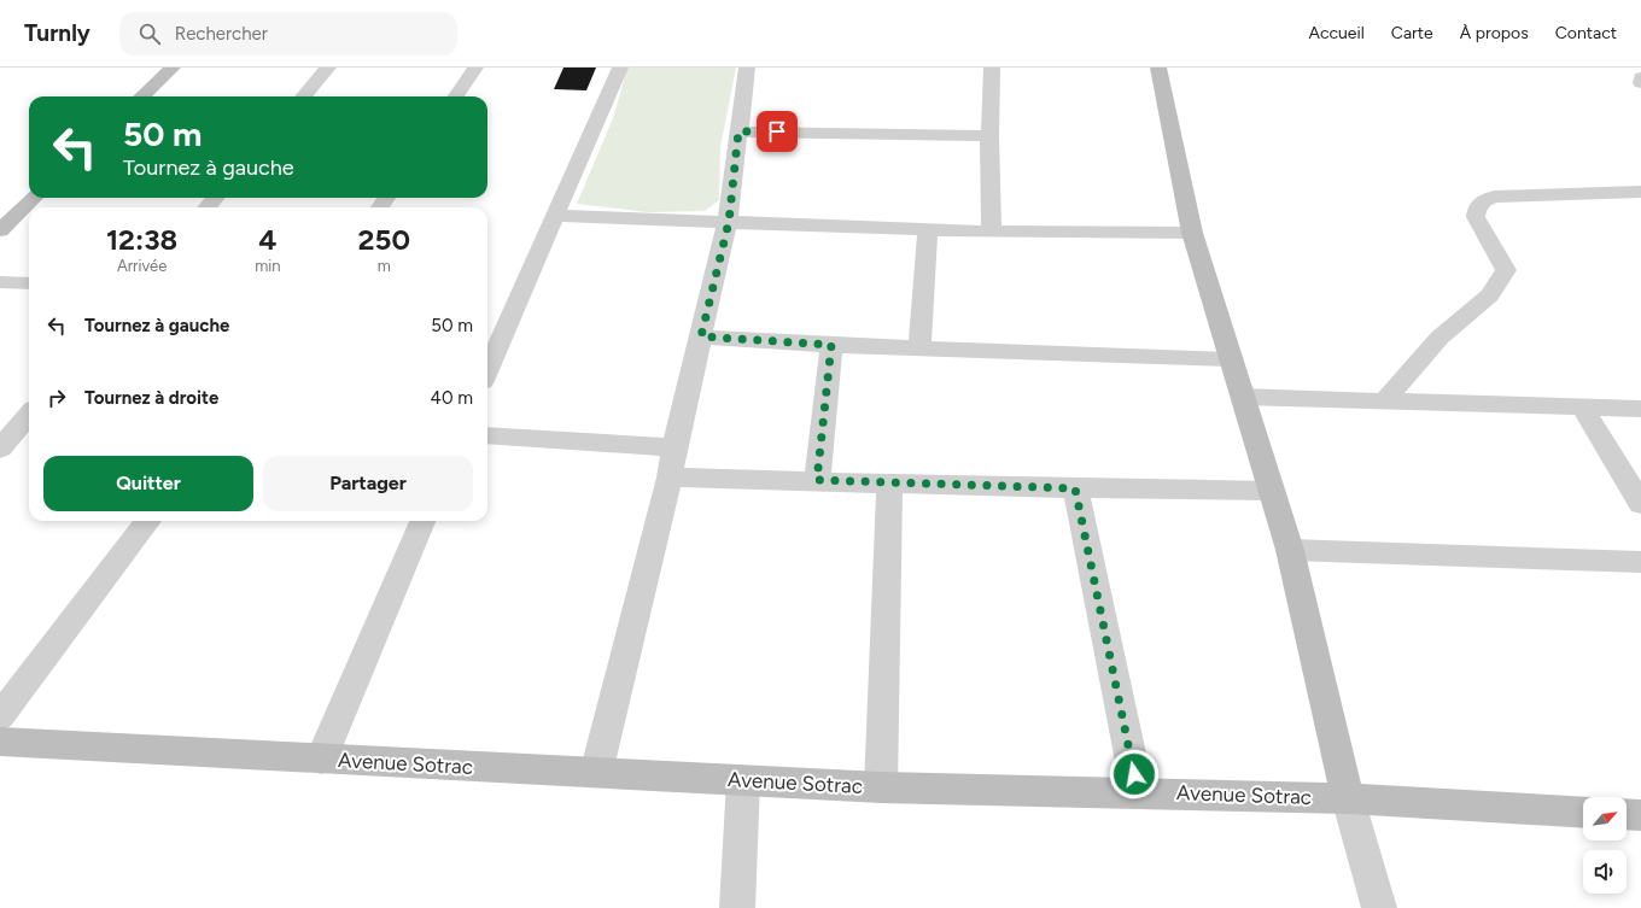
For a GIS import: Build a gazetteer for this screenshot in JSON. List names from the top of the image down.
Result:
{
  "streets": {
    "street": ["Avenue Sotrac"]
  },
  "north": "top right",
  "page": {
    "header": "Turnly",
    "search": "Rechercher",
    "nav": [
      "Accueil",
      "Carte",
      "À propos",
      "Contact"
    ],
    "turn": ["50 m", "Tournez à gauche"],
    "eta": [
      "12:38",
      "Arrivée",
      "4",
      "min",
      "250",
      "m"
    ],
    "list": [
      {
        "name": "Tournez à gauche",
        "value": "50 m"
      },
      {
        "name": "Tournez à droite",
        "value": "40 m"
      }
    ],
    "buttons": ["Quitter", "Partager"]
  }
}
